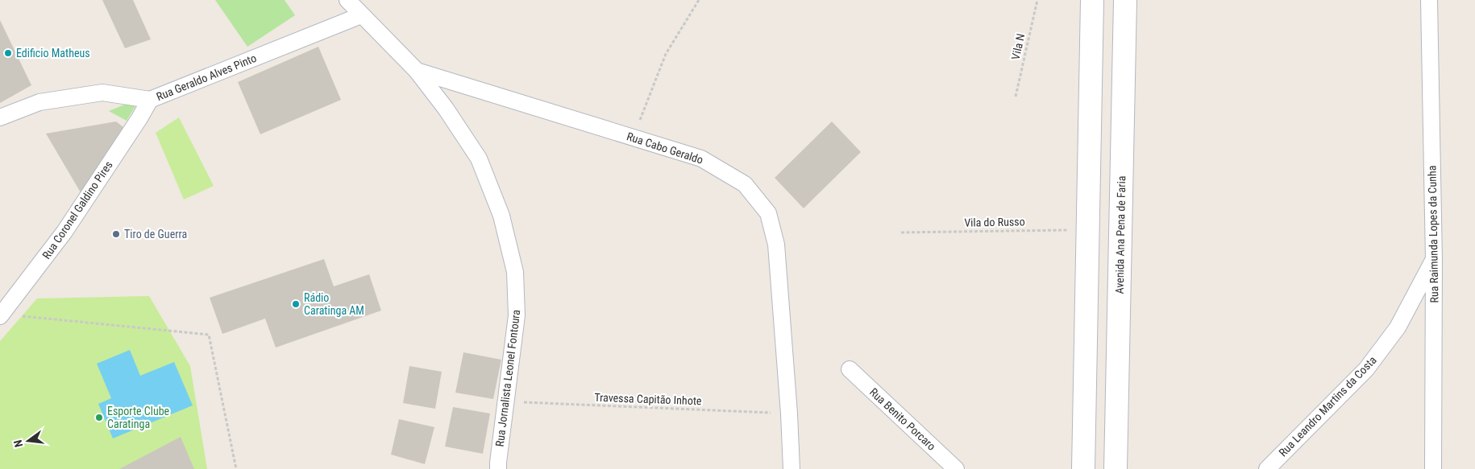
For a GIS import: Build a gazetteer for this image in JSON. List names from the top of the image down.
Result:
{
  "streets": {
    "street": [
      "Rua Geraldo Alves Pinto",
      "Rua Cabo Geraldo",
      "Rua Coronel Galdino Pires",
      "Rua Raimunda Lopes da Cunha",
      "Avenida Ana Pena de Faria",
      "Rua Jornalista Leonel Fontoura",
      "Rua Leandro Martins da Costa",
      "Rua Benito Porcaro"
    ],
    "path": ["Vila N", "Vila do Russo", "Travessa Capitão Inhote"]
  },
  "crossings": [
    ["Rua Geraldo Alves Pinto", "Rua Cabo Geraldo"],
    ["Rua Geraldo Alves Pinto", "Rua Coronel Galdino Pires"],
    ["Rua Cabo Geraldo", "Rua Jornalista Leonel Fontoura"],
    ["Rua Cabo Geraldo", "Travessa Capitão Inhote"],
    ["Rua Raimunda Lopes da Cunha", "Rua Leandro Martins da Costa"],
    ["Rua Jornalista Leonel Fontoura", "Travessa Capitão Inhote"]
  ],
  "places": [
    "Edificio Matheus",
    "Tiro de Guerra",
    "Rádio Caratinga AM",
    "Esporte Clube Caratinga"
  ],
  "north": "left"
}
